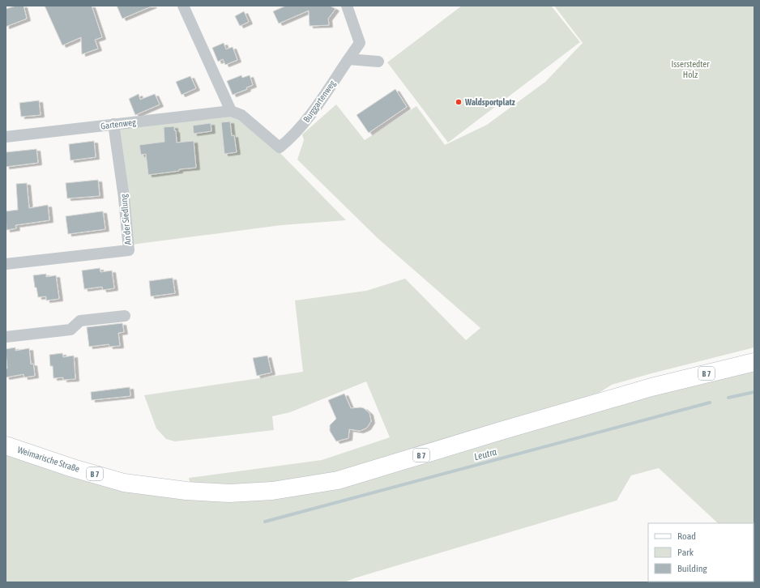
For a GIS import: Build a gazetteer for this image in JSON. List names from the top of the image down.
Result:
{
  "streets": {
    "main road": ["B 7", "Weimarische Straße"],
    "street": ["Burggartenweg", "Gartenweg", "An der Siedlung"]
  },
  "crossings": [
    ["Burggartenweg", "Gartenweg"],
    ["Gartenweg", "An der Siedlung"]
  ],
  "water": ["Leutra"],
  "parks": ["Isserstedter Holz"],
  "places": ["Waldsportplatz"],
  "legend": ["Road", "Park", "Building"]
}
